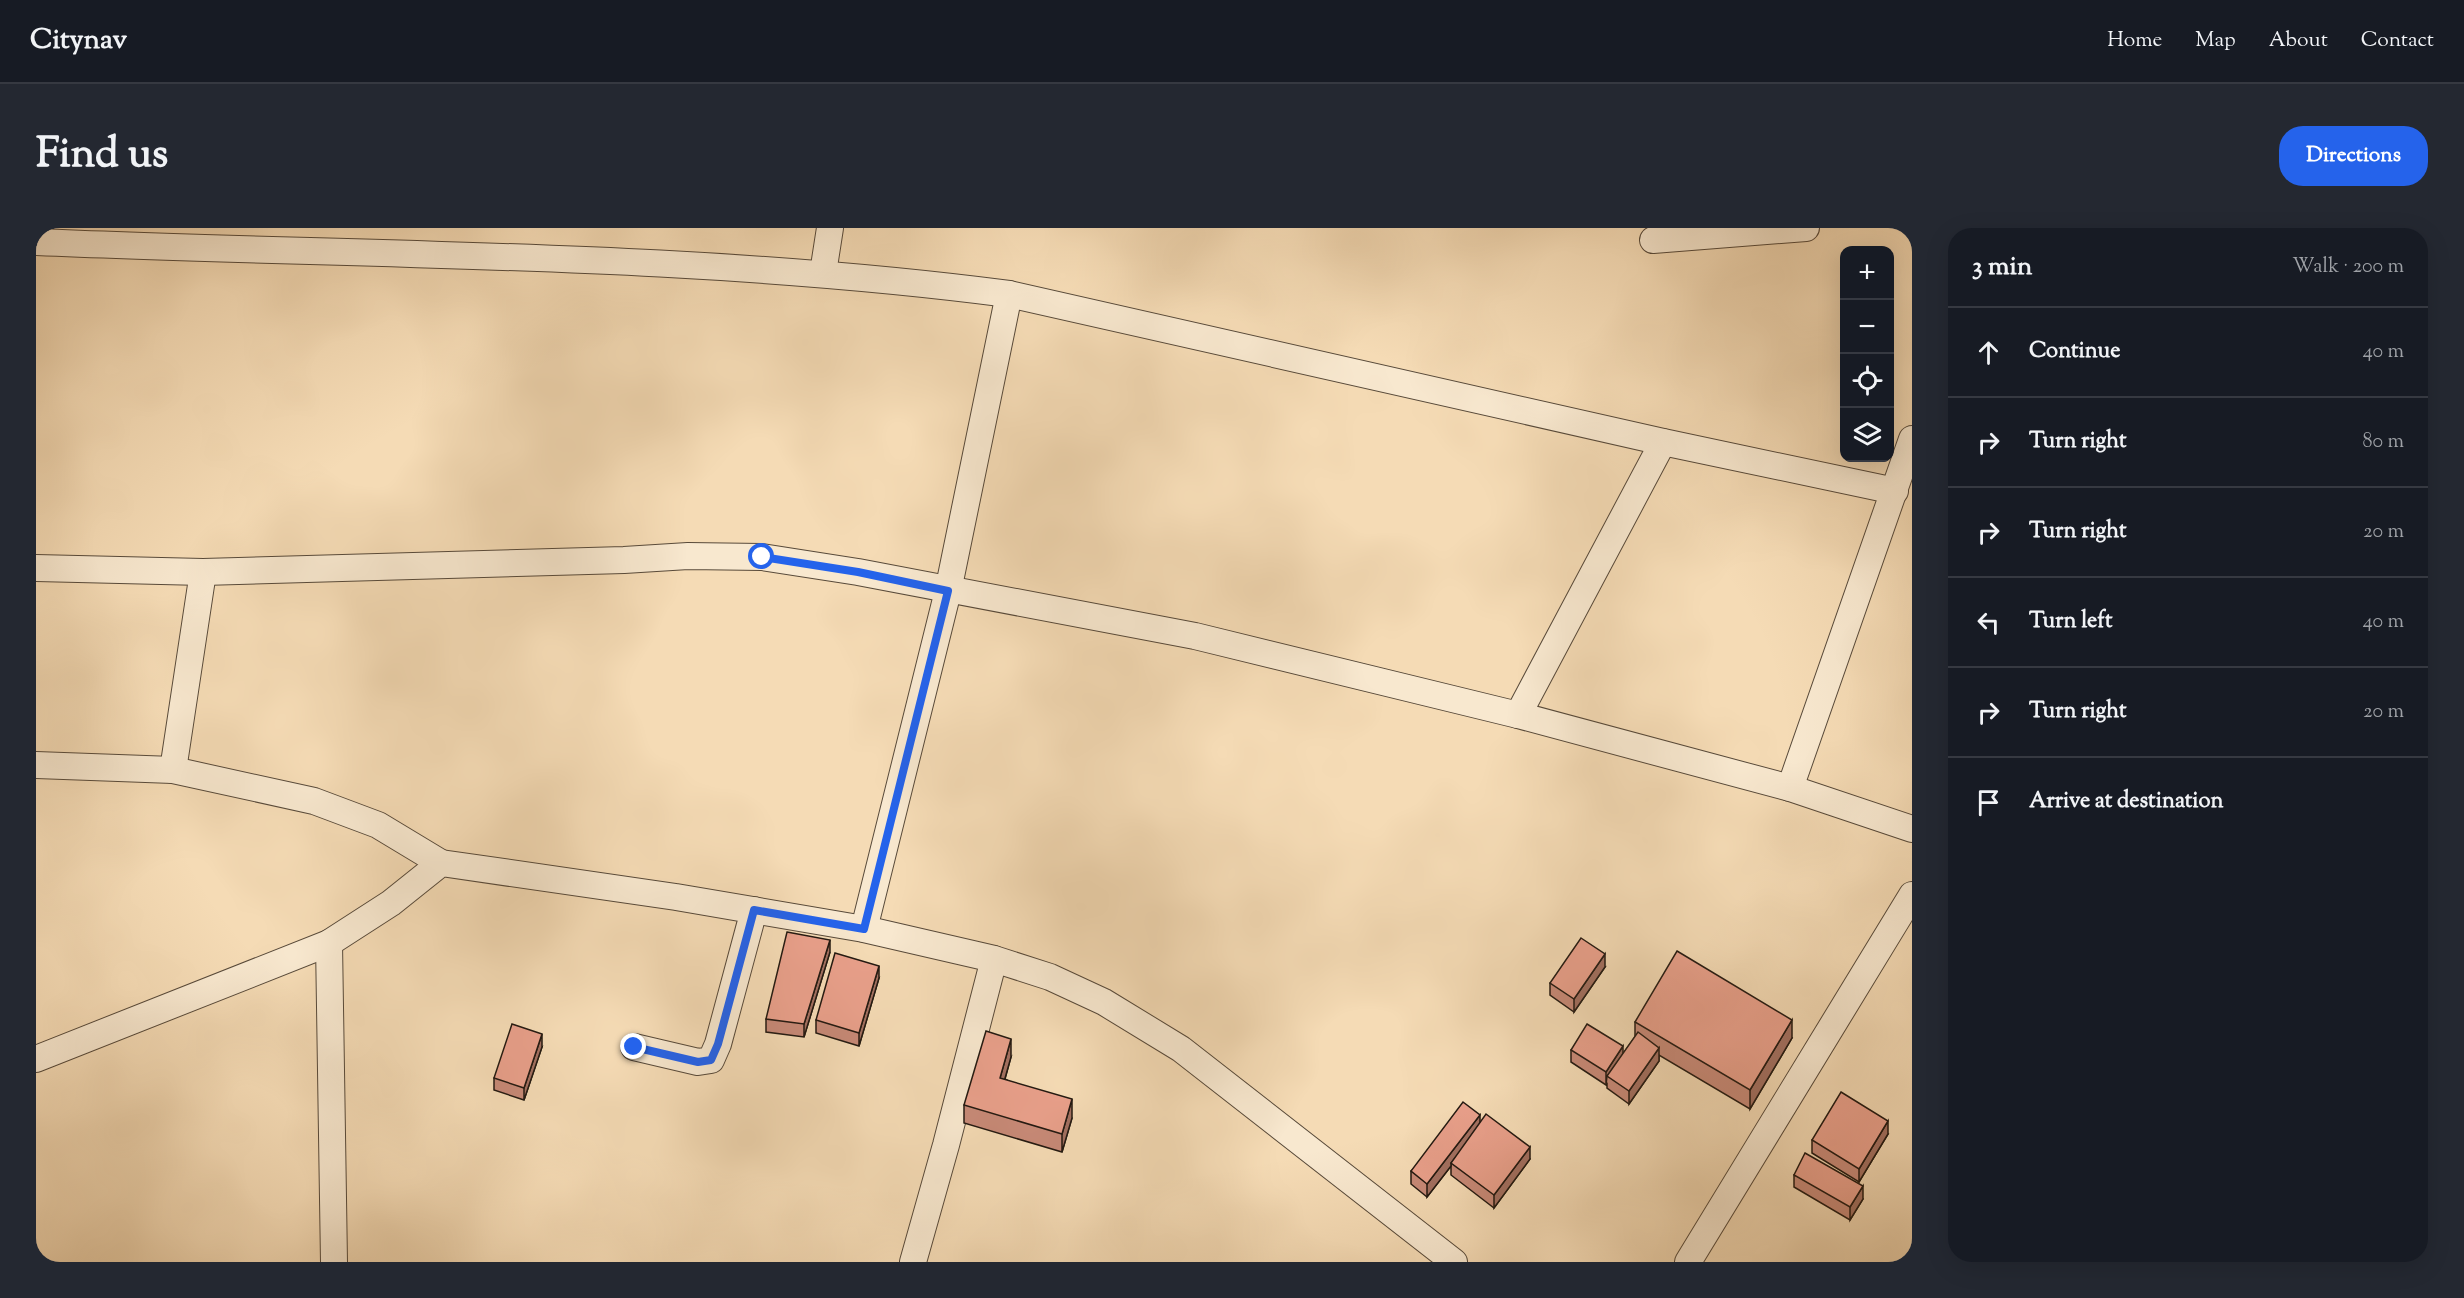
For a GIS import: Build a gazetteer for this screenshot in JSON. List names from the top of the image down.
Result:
{
  "page": {
    "header": "Citynav",
    "nav": [
      "Home",
      "Map",
      "About",
      "Contact"
    ],
    "title": "Find us",
    "buttons": "Directions",
    "heading": ["3 min", "Walk · 200 m"],
    "map_buttons": ["+", "−"],
    "list": [
      ["Continue", "40 m"],
      ["Turn right", "80 m"],
      ["Turn right", "20 m"],
      ["Turn left", "40 m"],
      ["Turn right", "20 m"],
      "Arrive at destination"
    ]
  }
}
